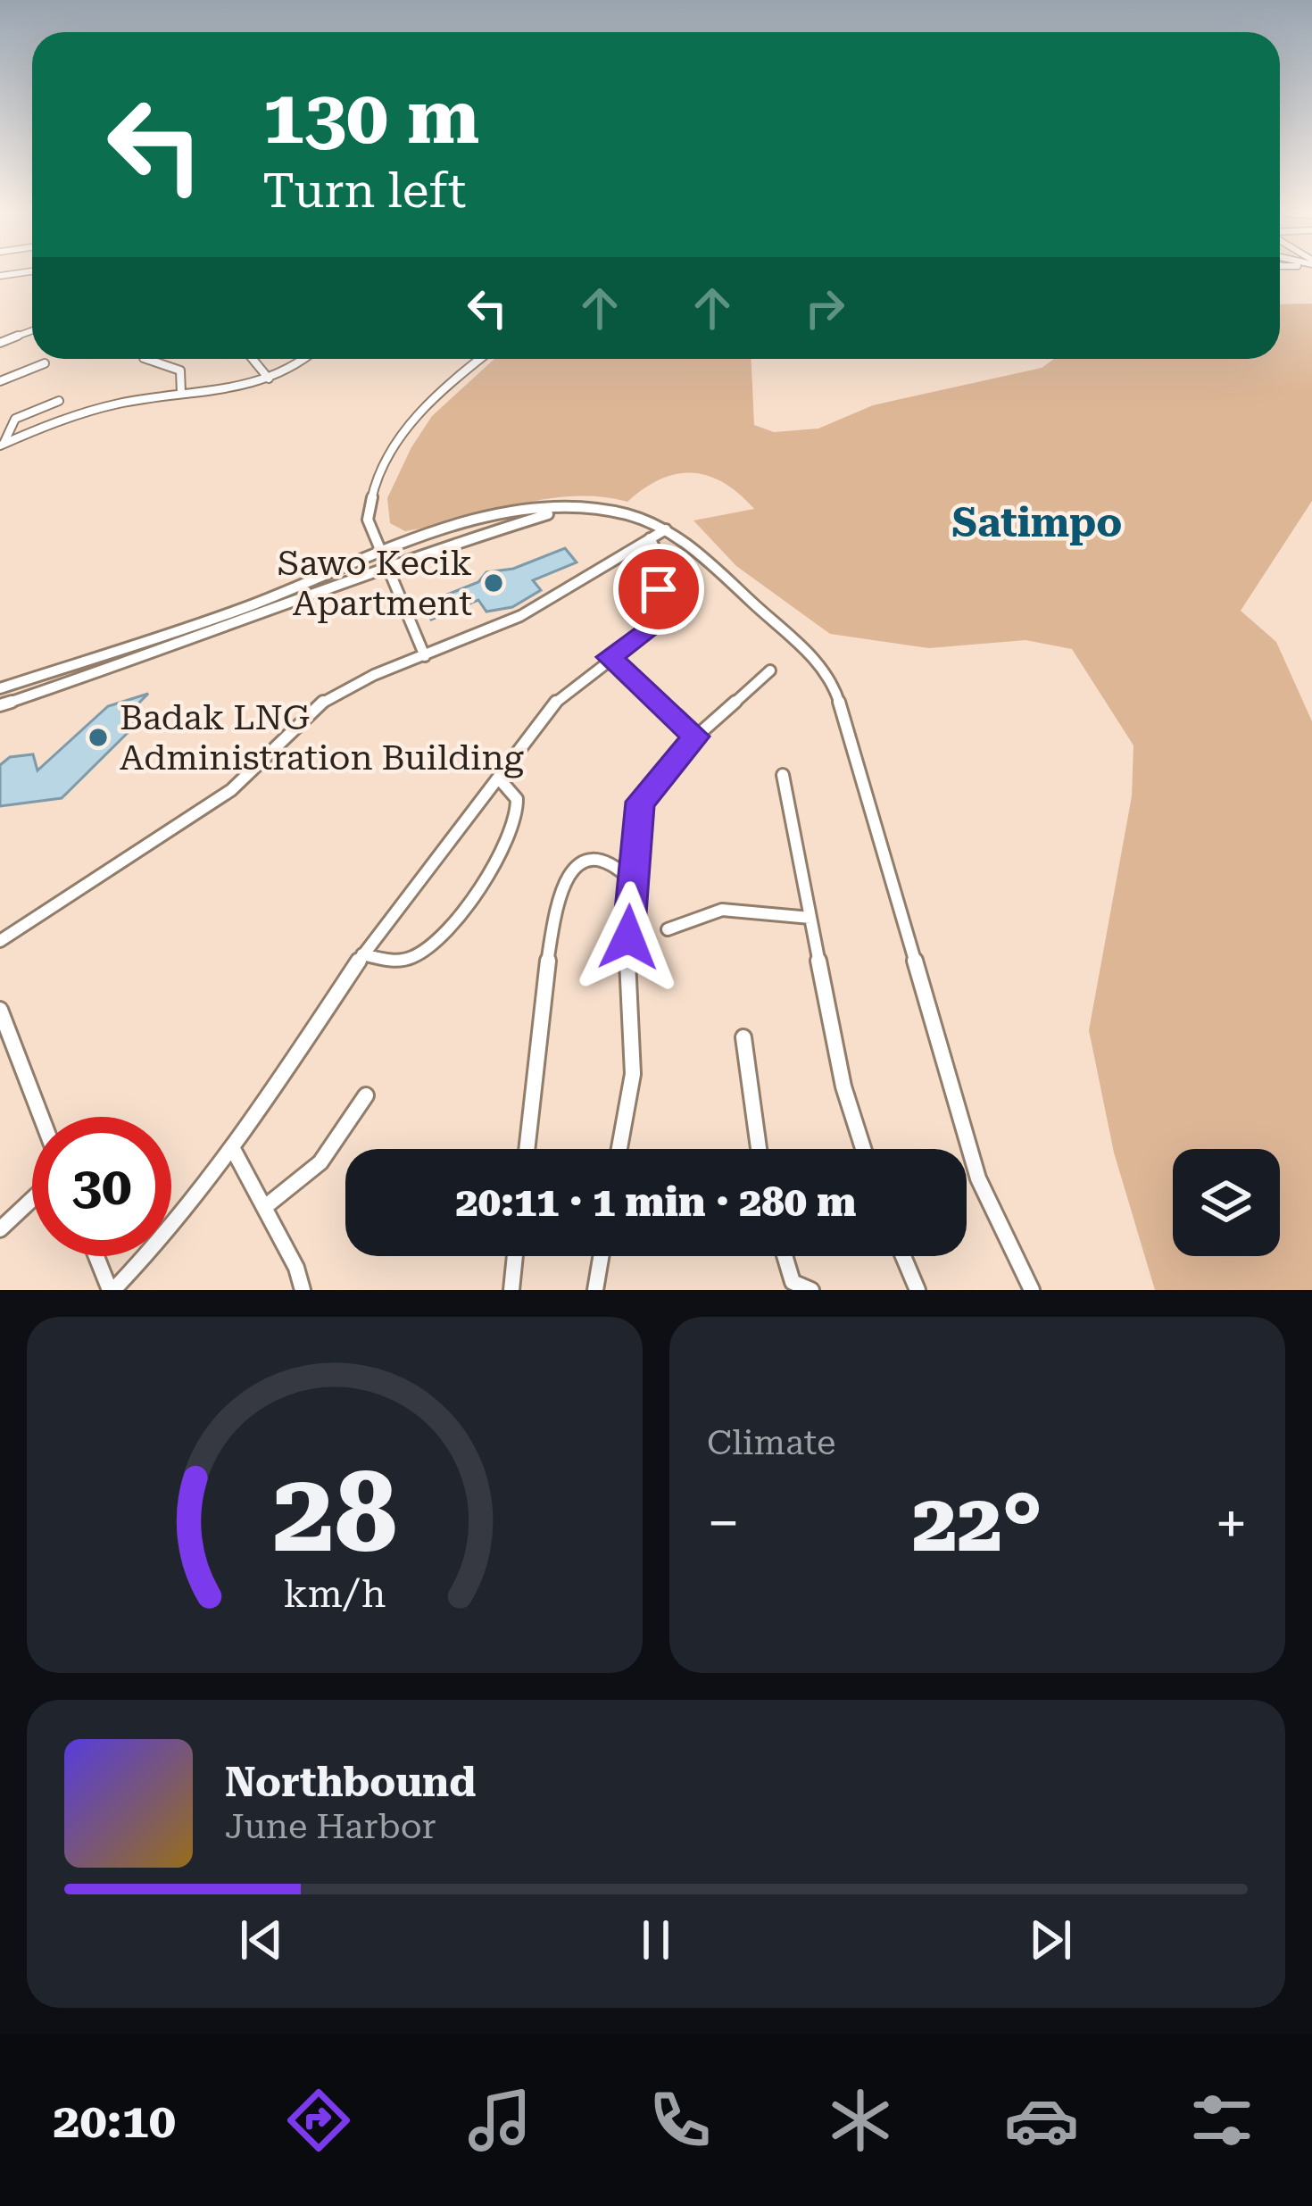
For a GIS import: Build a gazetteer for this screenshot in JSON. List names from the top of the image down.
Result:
{
  "districts": ["Satimpo"],
  "places": ["Sawo Kecik Apartment", "Badak LNG Administration Building"],
  "page": {
    "turn": ["130 m", "Turn left"],
    "limit": "30",
    "trip": "20:11 · 1 min · 280 m",
    "tile": "Climate",
    "heat": ["−", "22°", "+"],
    "song": ["Northbound", "June Harbor"],
    "tabs": "20:10",
    "gauge": ["28", "km/h"]
  }
}
